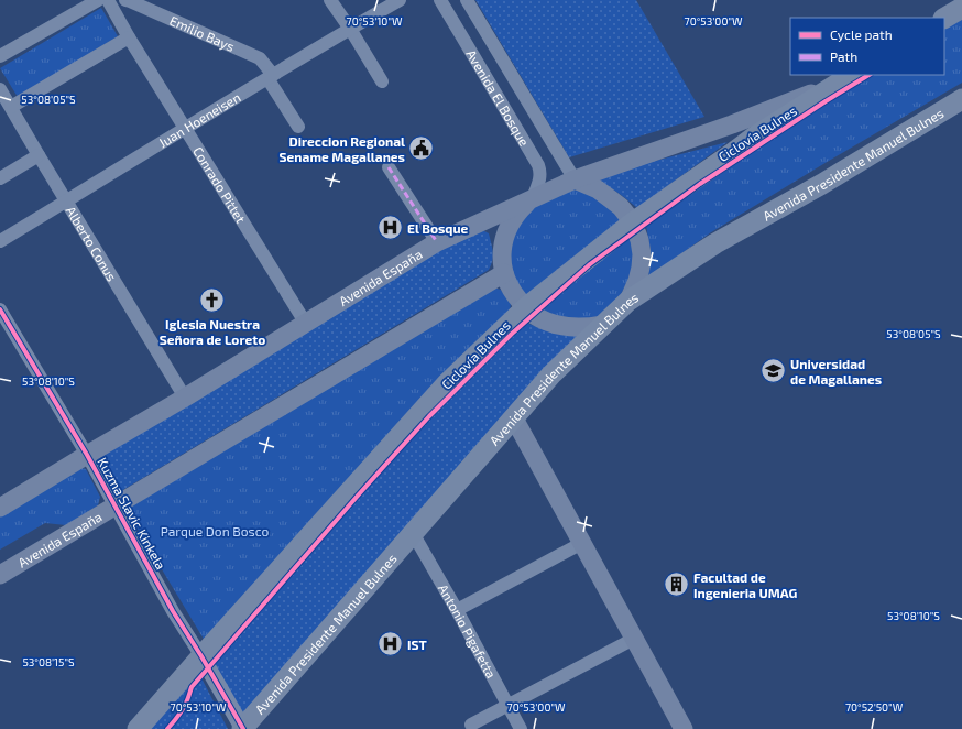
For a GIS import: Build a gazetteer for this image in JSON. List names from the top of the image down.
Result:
{
  "streets": {
    "main road": ["Avenida Presidente Manuel Bulnes", "Avenida España"],
    "street": [
      "Emilio Bays",
      "Avenida El Bosque",
      "Juan Hoeneisen",
      "Conrado Pittet",
      "Alberto Conus",
      "Kuzma Slavic Kinkela",
      "Antonio Pigafetta"
    ],
    "cycle path": ["Ciclovía Bulnes"]
  },
  "crossings": [
    ["Emilio Bays", "Juan Hoeneisen"],
    ["Avenida El Bosque", "Avenida España"],
    ["Juan Hoeneisen", "Conrado Pittet"],
    ["Juan Hoeneisen", "Alberto Conus"],
    ["Avenida Presidente Manuel Bulnes", "Kuzma Slavic Kinkela"],
    ["Avenida Presidente Manuel Bulnes", "Antonio Pigafetta"],
    ["Conrado Pittet", "Avenida España"],
    ["Alberto Conus", "Avenida España"],
    ["Avenida España", "Kuzma Slavic Kinkela"]
  ],
  "parks": ["Parque Don Bosco"],
  "places": {
    "public building": ["Direccion Regional Sename Magallanes"],
    "hospital": ["El Bosque", "IST"],
    "church": ["Iglesia Nuestra Señora de Loreto"],
    "school or university": ["Universidad de Magallanes"],
    "building": ["Facultad de Ingenieria UMAG"]
  },
  "legend": ["Cycle path", "Path"],
  "coordinates": [
    "70°53'10\"W",
    "70°53'00\"W",
    "53°08'05\"S",
    "53°08'10\"S",
    "53°08'15\"S",
    "70°52'50\"W"
  ]
}
